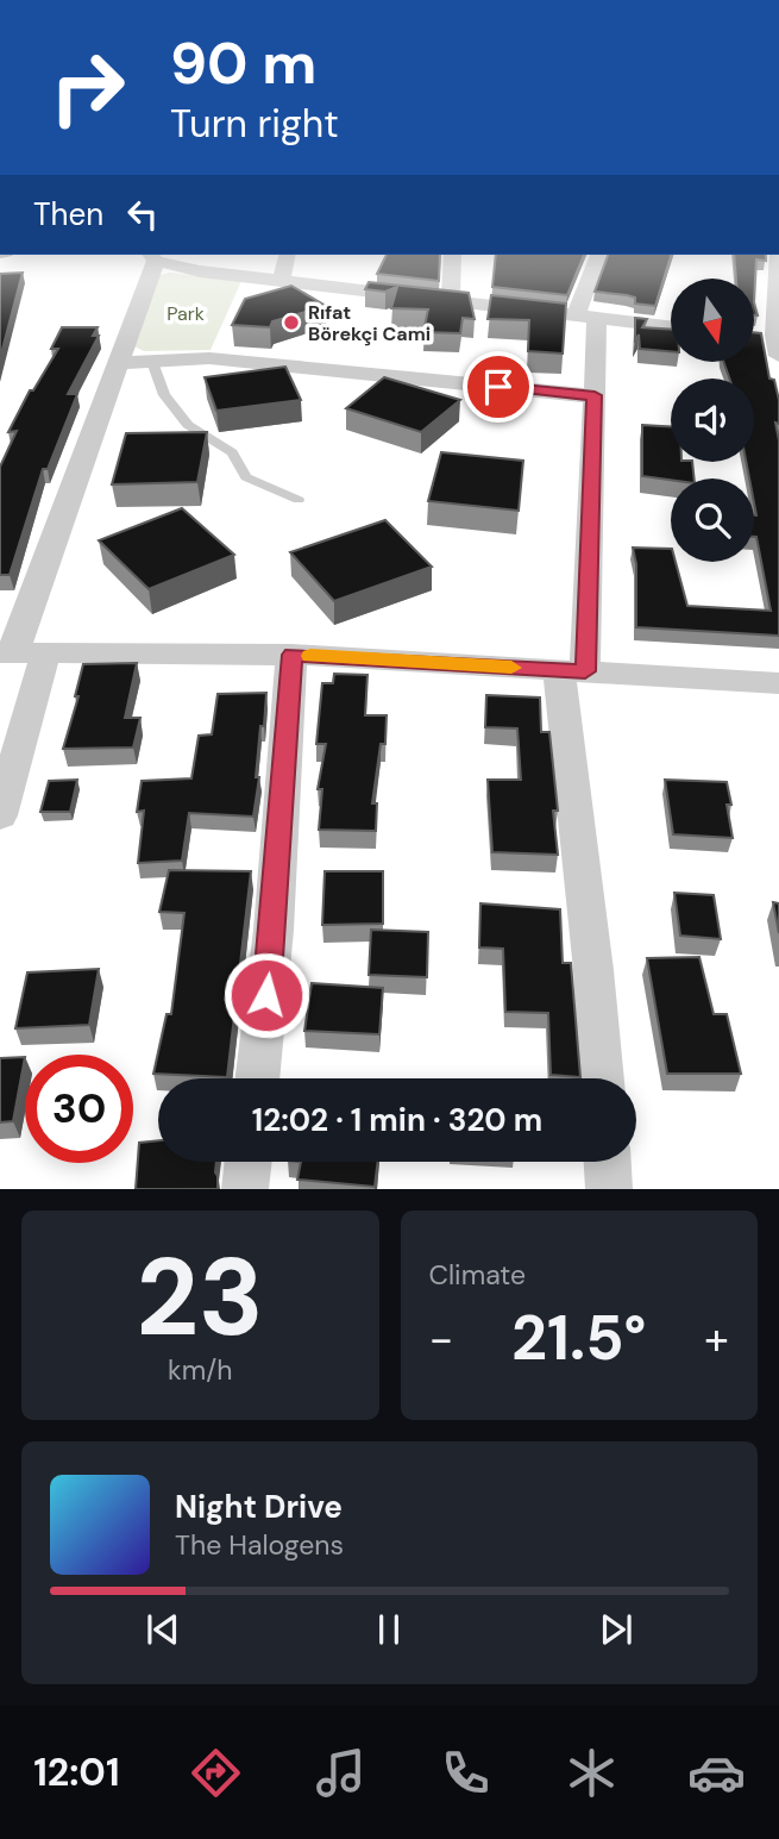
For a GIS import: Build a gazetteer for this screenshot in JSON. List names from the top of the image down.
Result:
{
  "parks": ["Park"],
  "places": ["Rıfat Börekçi Cami"],
  "north": "bottom",
  "page": {
    "turn": ["90 m", "Turn right"],
    "then": "Then",
    "limit": "30",
    "trip": "12:02 · 1 min · 320 m",
    "tile": [
      ["23", "km/h"],
      "Climate"
    ],
    "heat": ["−", "21.5°", "+"],
    "song": ["Night Drive", "The Halogens"],
    "tabs": "12:01"
  }
}
